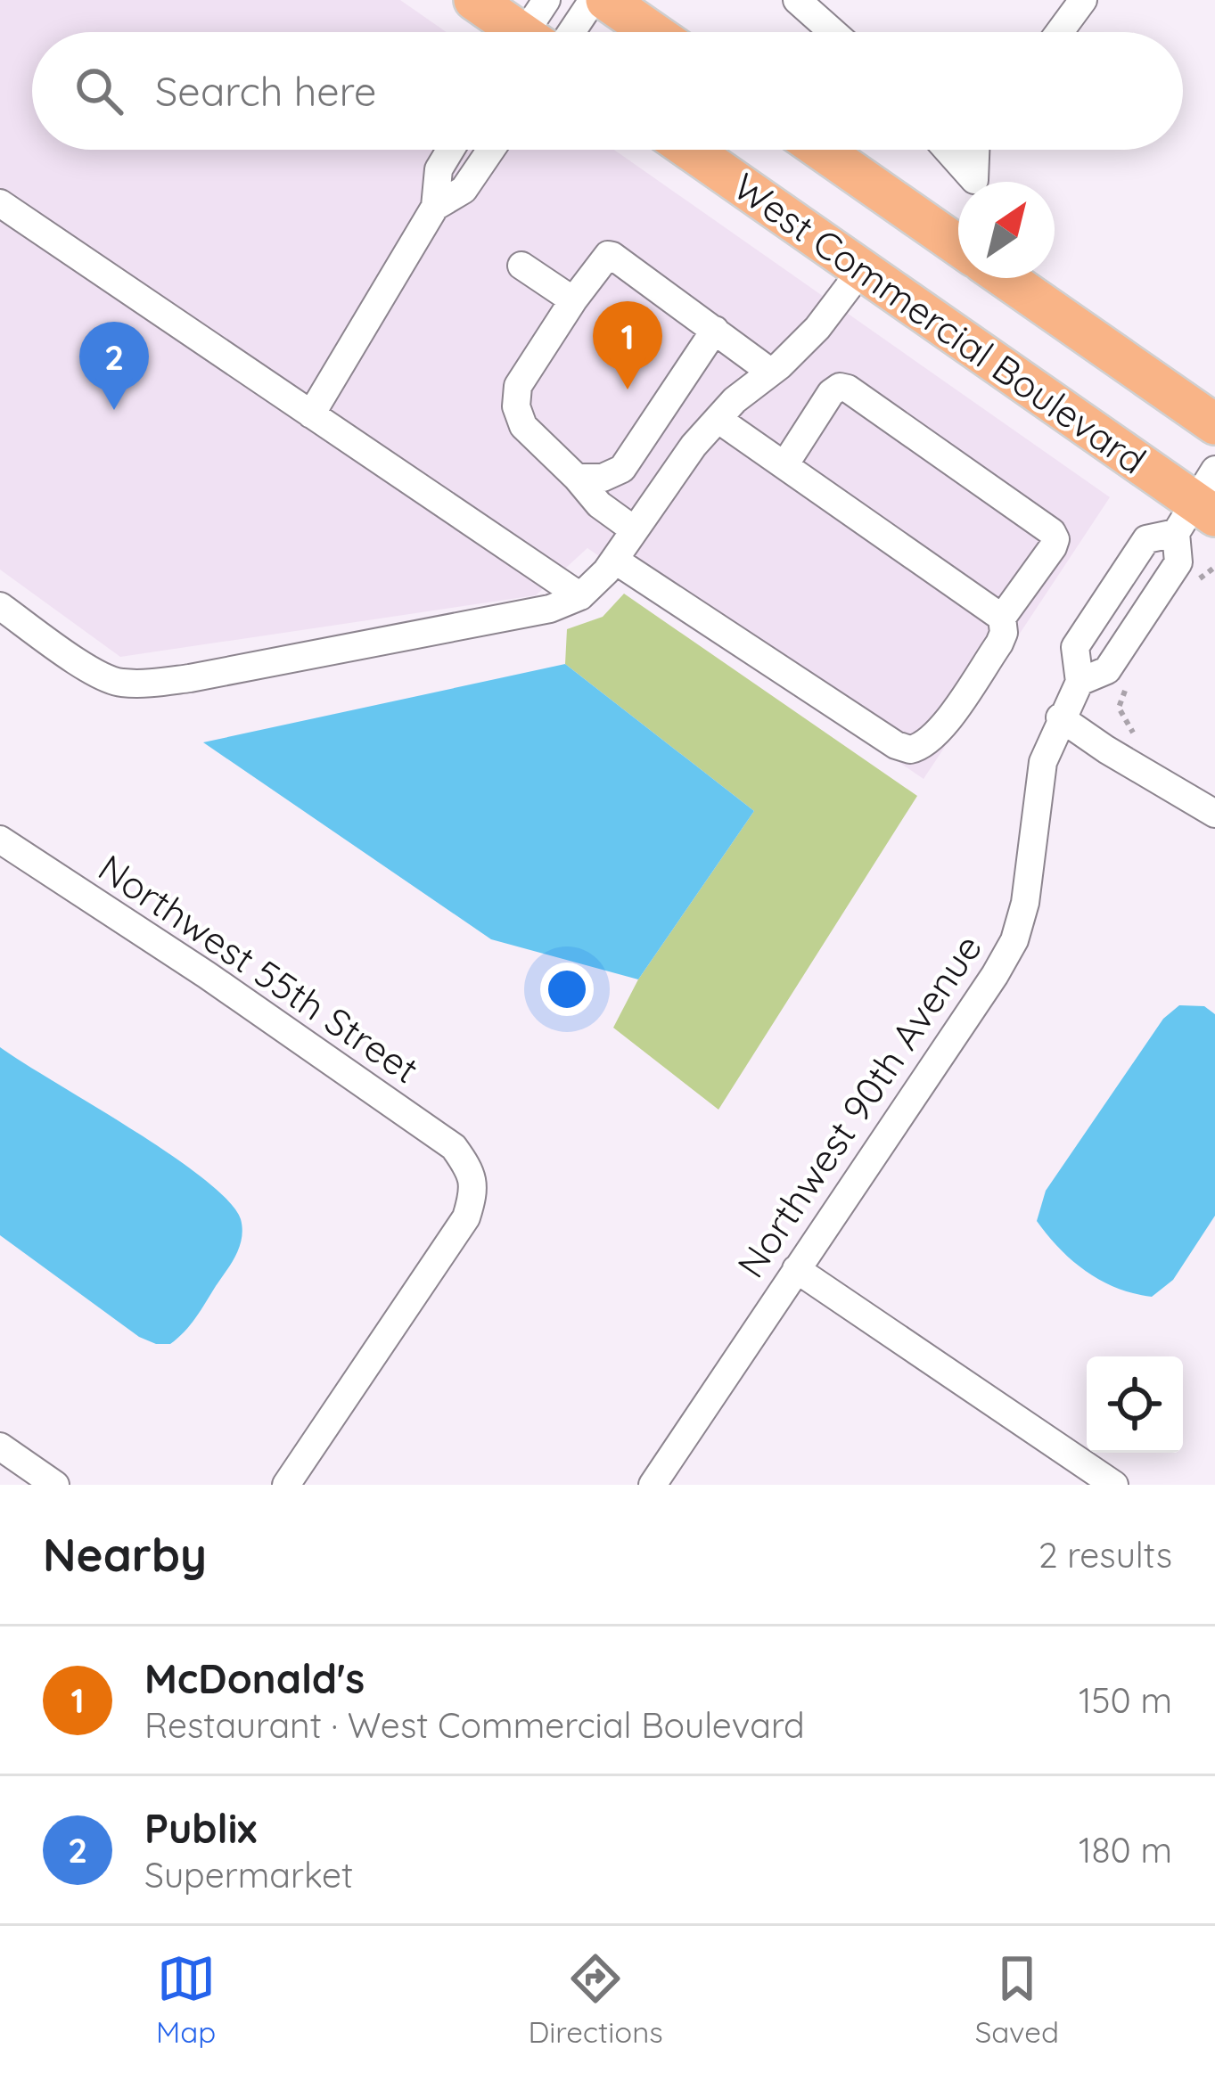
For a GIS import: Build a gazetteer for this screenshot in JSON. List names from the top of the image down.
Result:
{
  "streets": {
    "highway": ["West Commercial Boulevard"],
    "street": ["Northwest 55th Street", "Northwest 90th Avenue"]
  },
  "crossings": [
    ["West Commercial Boulevard", "Northwest 90th Avenue"]
  ],
  "north": "top right",
  "page": {
    "search": "Search here",
    "pins": ["1", "2"],
    "heading": ["Nearby", "2 results"],
    "list": [
      {
        "mark": "1",
        "name": "McDonald's",
        "note": "Restaurant · West Commercial Boulevard",
        "value": "150 m"
      },
      {
        "mark": "2",
        "name": "Publix",
        "note": "Supermarket",
        "value": "180 m"
      }
    ],
    "nav": ["Map", "Directions", "Saved"]
  }
}
